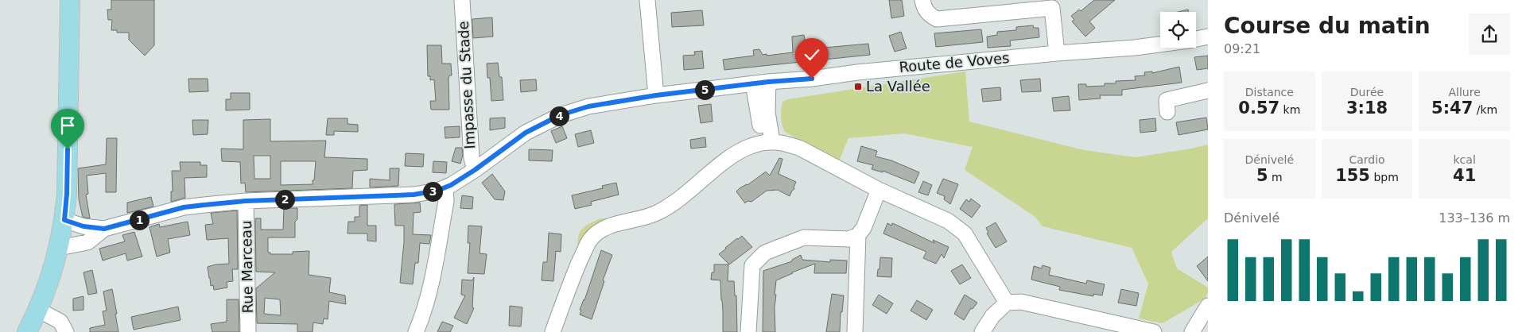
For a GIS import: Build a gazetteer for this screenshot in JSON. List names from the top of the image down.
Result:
{
  "streets": {
    "street": ["Route de Voves", "Impasse du Stade", "Rue Marceau"]
  },
  "crossings": [
    ["Route de Voves", "Impasse du Stade"],
    ["Route de Voves", "Rue Marceau"]
  ],
  "places": {
    "transit": ["La Vallée"]
  },
  "page": {
    "heading": ["Course du matin", "09:21"],
    "stats": [
      ["Distance", "0.57 km"],
      ["Durée", "3:18"],
      ["Allure", "5:47 /km"],
      ["Dénivelé", "5 m"],
      ["Cardio", "155 bpm"],
      ["kcal", "41"]
    ],
    "pins": [
      "5",
      "4",
      "3",
      "2",
      "1"
    ],
    "chart": ["Dénivelé", "133–136 m"]
  }
}
